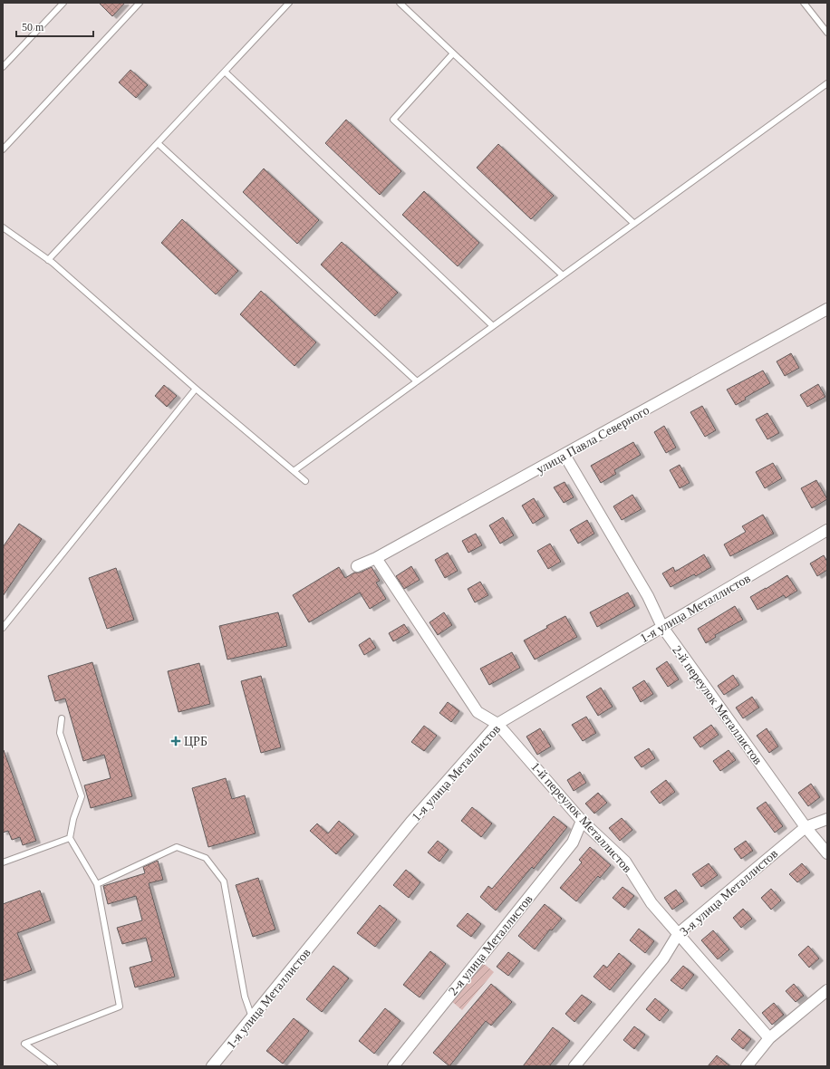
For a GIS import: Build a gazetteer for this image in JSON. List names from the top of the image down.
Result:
{
  "streets": {
    "street": [
      "улица Павла Северного",
      "1-я улица Металлистов",
      "2-й переулок Металлистов",
      "1-й переулок Металлистов",
      "3-я улица Металлистов",
      "2-я улица Металлистов"
    ]
  },
  "crossings": [
    ["улица Павла Северного", "2-й переулок Металлистов"],
    ["улица Павла Северного", "1-й переулок Металлистов"],
    ["1-я улица Металлистов", "2-й переулок Металлистов"],
    ["1-я улица Металлистов", "1-й переулок Металлистов"],
    ["2-й переулок Металлистов", "3-я улица Металлистов"],
    ["1-й переулок Металлистов", "3-я улица Металлистов"],
    ["1-й переулок Металлистов", "2-я улица Металлистов"]
  ],
  "places": {
    "health": ["ЦРБ"]
  },
  "scale_bar": "50 m"
}
